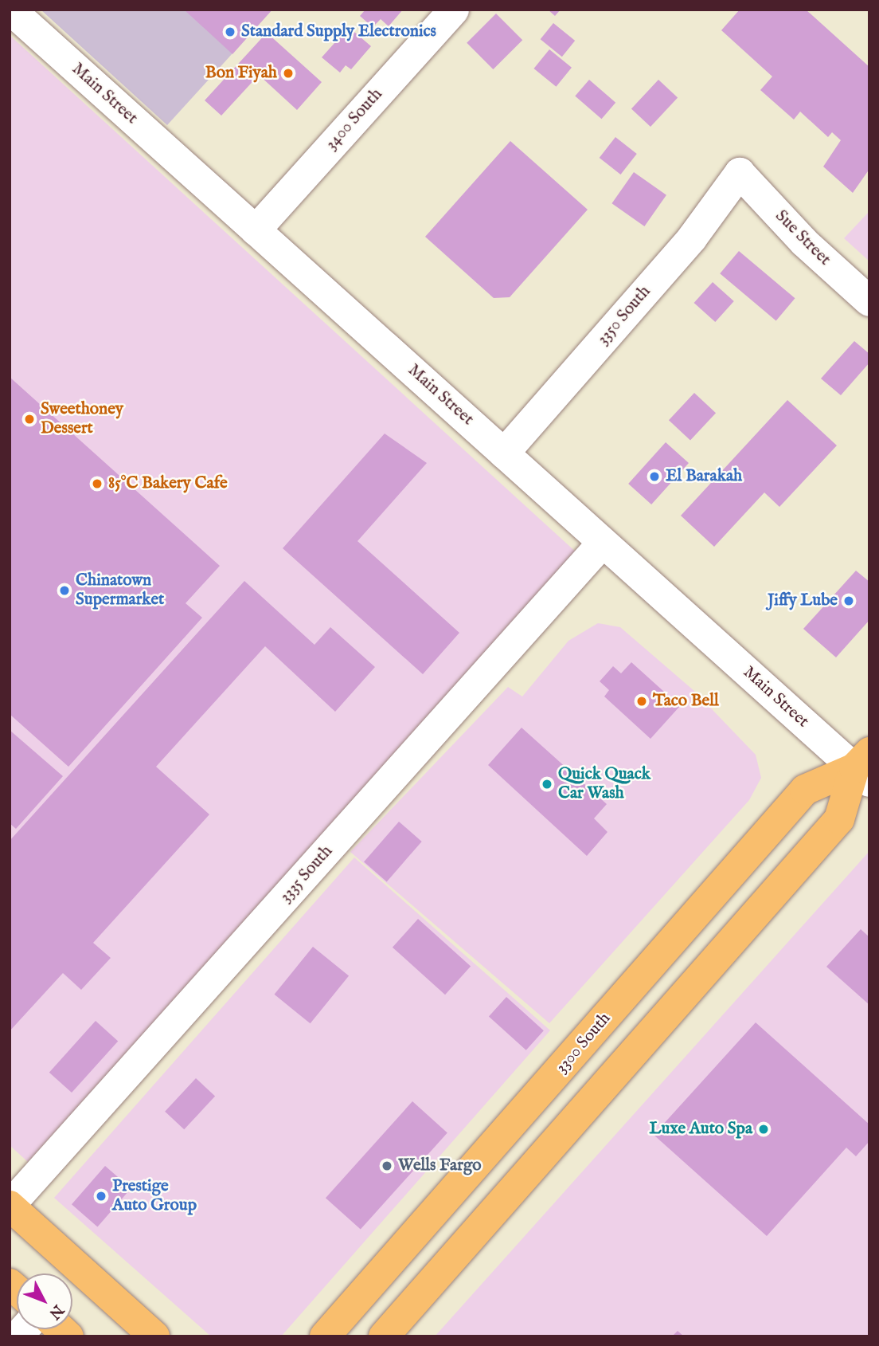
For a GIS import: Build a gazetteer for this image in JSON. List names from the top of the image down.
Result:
{
  "streets": {
    "main road": ["3300 South"],
    "street": [
      "Main Street",
      "3400 South",
      "Sue Street",
      "3350 South",
      "3335 South"
    ]
  },
  "crossings": [
    ["Main Street", "3400 South"],
    ["Main Street", "3350 South"],
    ["Main Street", "3335 South"],
    ["Main Street", "3300 South"],
    ["Sue Street", "3350 South"]
  ],
  "places": [
    "Standard Supply Electronics",
    "Bon Fiyah",
    "Sweethoney Dessert",
    "El Barakah",
    "85°C Bakery Cafe",
    "Chinatown Supermarket",
    "Jiffy Lube",
    "Taco Bell",
    "Quick Quack Car Wash",
    "Luxe Auto Spa",
    "Wells Fargo",
    "Prestige Auto Group"
  ],
  "north": "bottom right"
}
